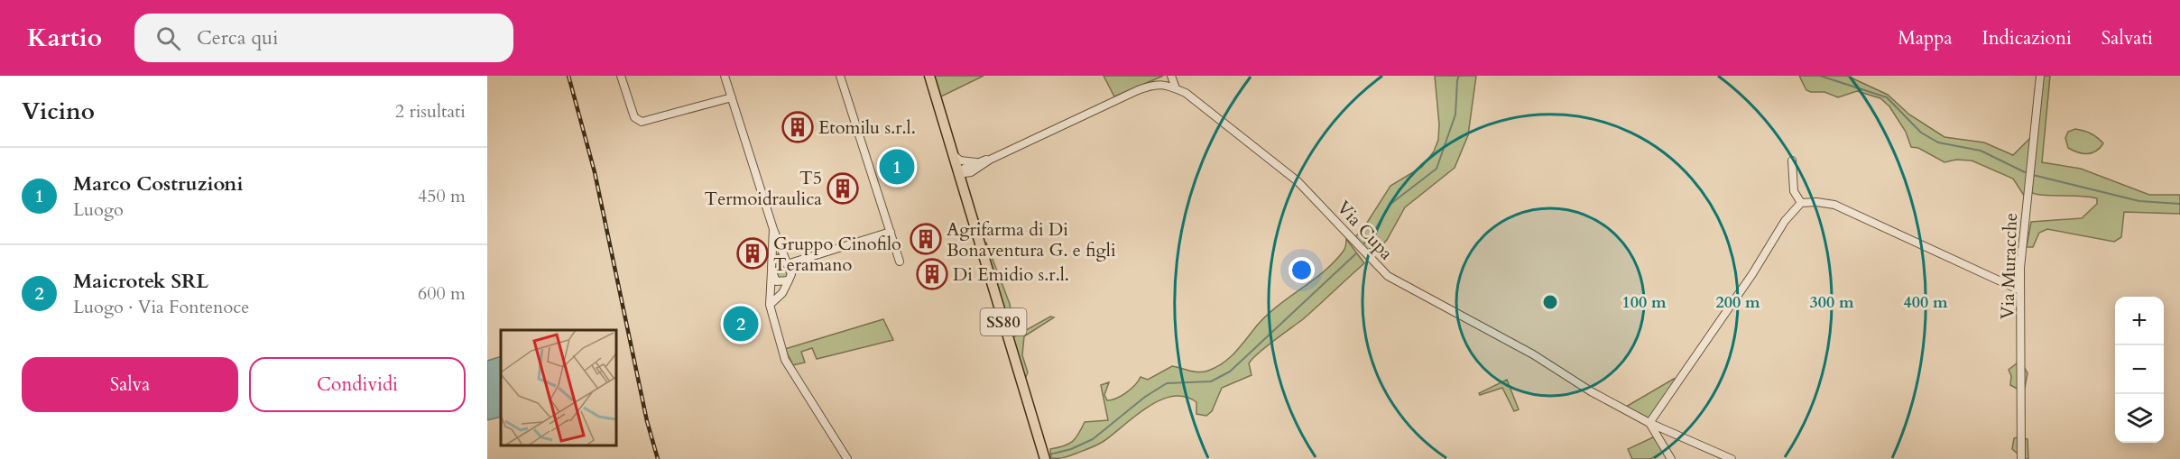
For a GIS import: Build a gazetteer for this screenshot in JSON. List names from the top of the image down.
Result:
{
  "streets": {
    "main road": ["SS80"],
    "street": ["Via Cupa", "Via Muracche"]
  },
  "crossings": [
    ["Via Cupa", "SS80"]
  ],
  "places": {
    "building": [
      "Etomilu s.r.l.",
      "T5 Termoidraulica",
      "Agrifarma di Di Bonaventura G. e figli",
      "Gruppo Cinofilo Teramano",
      "Di Emidio s.r.l."
    ]
  },
  "page": {
    "header": "Kartio",
    "search": "Cerca qui",
    "nav": ["Mappa", "Indicazioni", "Salvati"],
    "heading": ["Vicino", "2 risultati"],
    "list": [
      {
        "mark": "1",
        "name": "Marco Costruzioni",
        "note": "Luogo",
        "value": "450 m"
      },
      {
        "mark": "2",
        "name": "Maicrotek SRL",
        "note": "Luogo · Via Fontenoce",
        "value": "600 m"
      }
    ],
    "pins": ["1", "2"],
    "map_buttons": ["+", "−"],
    "buttons": ["Salva", "Condividi"]
  },
  "rings": [
    "100 m",
    "200 m",
    "300 m",
    "400 m"
  ]
}
